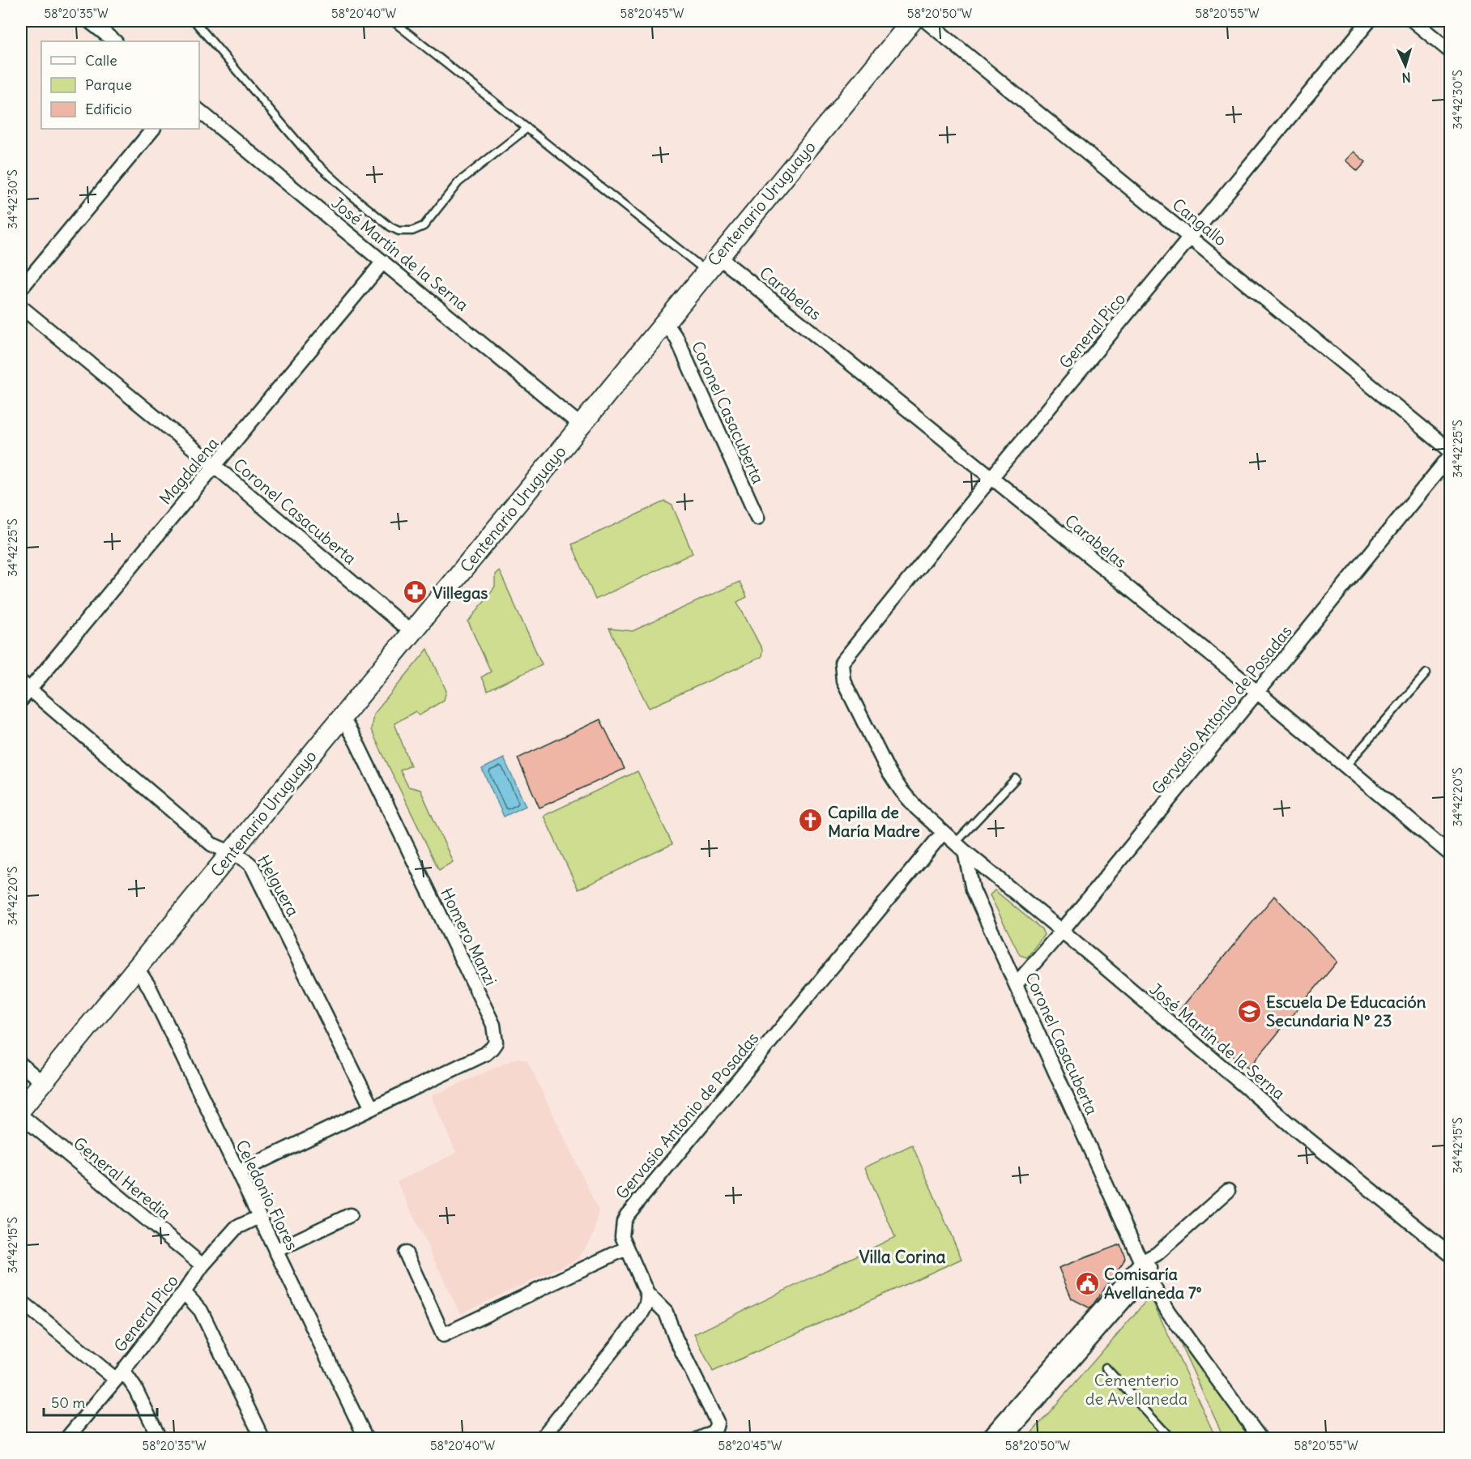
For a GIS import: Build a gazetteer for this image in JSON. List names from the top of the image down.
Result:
{
  "streets": {
    "main road": ["Centenario Uruguayo"],
    "street": [
      "Cangallo",
      "José Martín de la Serna",
      "Carabelas",
      "General Pico",
      "Coronel Casacuberta",
      "Magdalena",
      "Gervasio Antonio de Posadas",
      "Helguera",
      "Homero Manzi",
      "General Heredia",
      "Celedonio Flores"
    ]
  },
  "crossings": [
    ["Centenario Uruguayo", "José Martín de la Serna"],
    ["Centenario Uruguayo", "Carabelas"],
    ["Centenario Uruguayo", "Coronel Casacuberta"],
    ["Centenario Uruguayo", "Helguera"],
    ["Centenario Uruguayo", "Homero Manzi"],
    ["Centenario Uruguayo", "Celedonio Flores"],
    ["Cangallo", "General Pico"],
    ["José Martín de la Serna", "Coronel Casacuberta"],
    ["José Martín de la Serna", "Magdalena"],
    ["José Martín de la Serna", "Gervasio Antonio de Posadas"],
    ["Carabelas", "General Pico"],
    ["Carabelas", "Gervasio Antonio de Posadas"],
    ["General Pico", "Gervasio Antonio de Posadas"],
    ["General Pico", "General Heredia"],
    ["General Pico", "Celedonio Flores"],
    ["Coronel Casacuberta", "Magdalena"],
    ["Coronel Casacuberta", "Gervasio Antonio de Posadas"],
    ["Magdalena", "Helguera"],
    ["Helguera", "Homero Manzi"]
  ],
  "districts": ["Villa Corina"],
  "parks": ["Cementerio de Avellaneda"],
  "places": {
    "pharmacy": ["Villegas"],
    "church": ["Capilla de María Madre"],
    "school or university": ["Escuela De Educación Secundaria Nº 23"],
    "public building": ["Comisaría Avellaneda 7°"]
  },
  "legend": ["Calle", "Parque", "Edificio"],
  "scale_bar": "50 m",
  "north": "bottom",
  "coordinates": [
    "58°20'35\"W",
    "58°20'40\"W",
    "58°20'45\"W",
    "58°20'50\"W",
    "58°20'55\"W",
    "34°42'30\"S",
    "34°42'25\"S",
    "34°42'20\"S",
    "34°42'15\"S"
  ]
}
